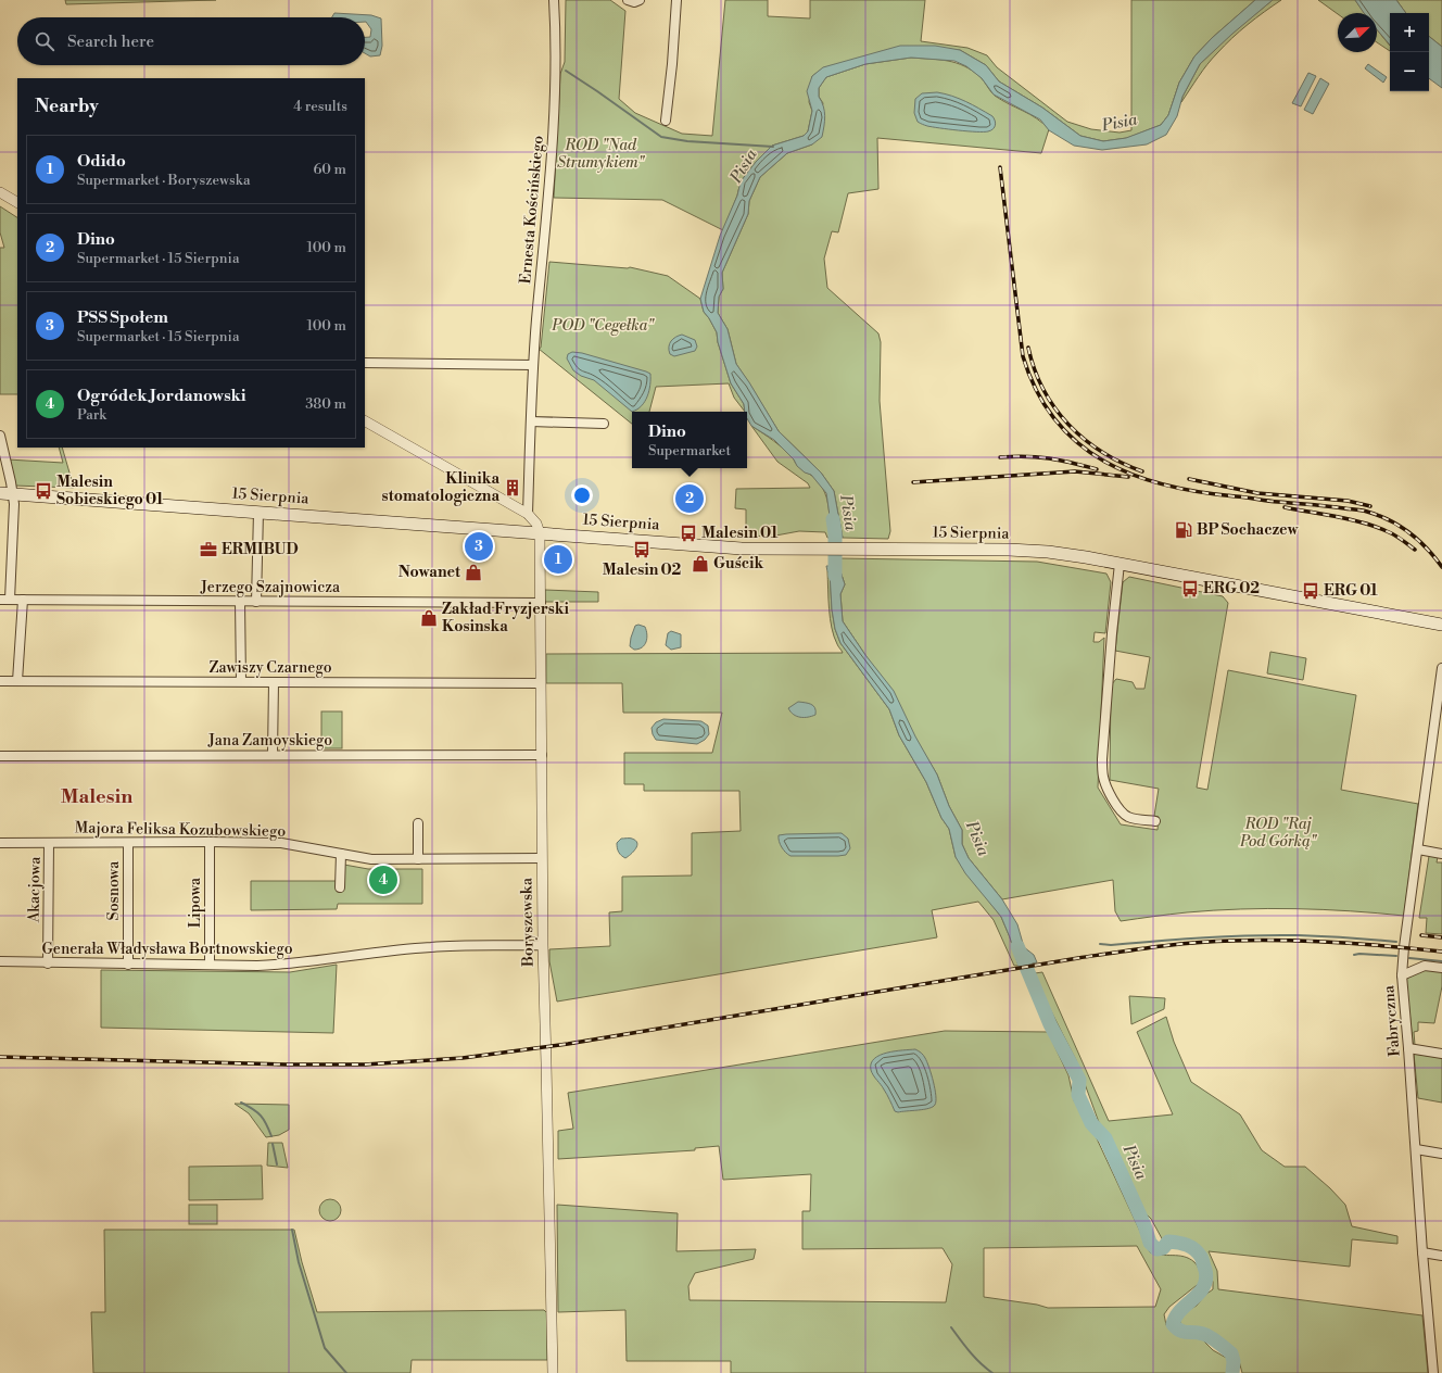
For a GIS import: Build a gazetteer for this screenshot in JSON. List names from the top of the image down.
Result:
{
  "streets": {
    "main road": ["15 Sierpnia"],
    "street": [
      "Ernesta Kościńskiego",
      "Jerzego Szajnowicza",
      "Zawiszy Czarnego",
      "Jana Zamoyskiego",
      "Majora Feliksa Kozubowskiego",
      "Akacjowa",
      "Sosnowa",
      "Lipowa",
      "Boryszewska",
      "Generała Władysława Bortnowskiego",
      "Fabryczna"
    ]
  },
  "crossings": [
    ["15 Sierpnia", "Boryszewska"],
    ["Jerzego Szajnowicza", "Boryszewska"],
    ["Zawiszy Czarnego", "Boryszewska"],
    ["Jana Zamoyskiego", "Boryszewska"],
    ["Majora Feliksa Kozubowskiego", "Akacjowa"],
    ["Majora Feliksa Kozubowskiego", "Sosnowa"],
    ["Majora Feliksa Kozubowskiego", "Lipowa"],
    ["Majora Feliksa Kozubowskiego", "Boryszewska"],
    ["Akacjowa", "Generała Władysława Bortnowskiego"],
    ["Sosnowa", "Generała Władysława Bortnowskiego"],
    ["Lipowa", "Generała Władysława Bortnowskiego"],
    ["Boryszewska", "Generała Władysława Bortnowskiego"]
  ],
  "districts": ["Malesin"],
  "water": ["Pisia"],
  "parks": ["ROD \"Nad Strumykiem\"", "POD \"Cegełka\"", "ROD \"Raj Pod Górką\""],
  "places": {
    "building": ["Klinika stomatologiczna"],
    "bus stop": [
      "Malesin Sobieskiego 01",
      "Malesin 01",
      "Malesin 02",
      "ERG 02",
      "ERG 01"
    ],
    "fuel station": ["BP Sochaczew"],
    "office": ["ERMIBUD"],
    "shop": ["Guścik", "Nowanet", "Zakład Fryzjerski Kosinska"]
  },
  "north": "top right",
  "page": {
    "map_buttons": ["+", "−"],
    "search": "Search here",
    "heading": ["Nearby", "4 results"],
    "list": [
      {
        "mark": "1",
        "name": "Odido",
        "note": "Supermarket · Boryszewska",
        "value": "60 m"
      },
      {
        "mark": "2",
        "name": "Dino",
        "note": "Supermarket · 15 Sierpnia",
        "value": "100 m"
      },
      {
        "mark": "3",
        "name": "PSS Społem",
        "note": "Supermarket · 15 Sierpnia",
        "value": "100 m"
      },
      {
        "mark": "4",
        "name": "Ogródek Jordanowski",
        "note": "Park",
        "value": "380 m"
      }
    ],
    "popup": ["Dino", "Supermarket"],
    "pins": [
      "2",
      "3",
      "1",
      "4"
    ]
  }
}
